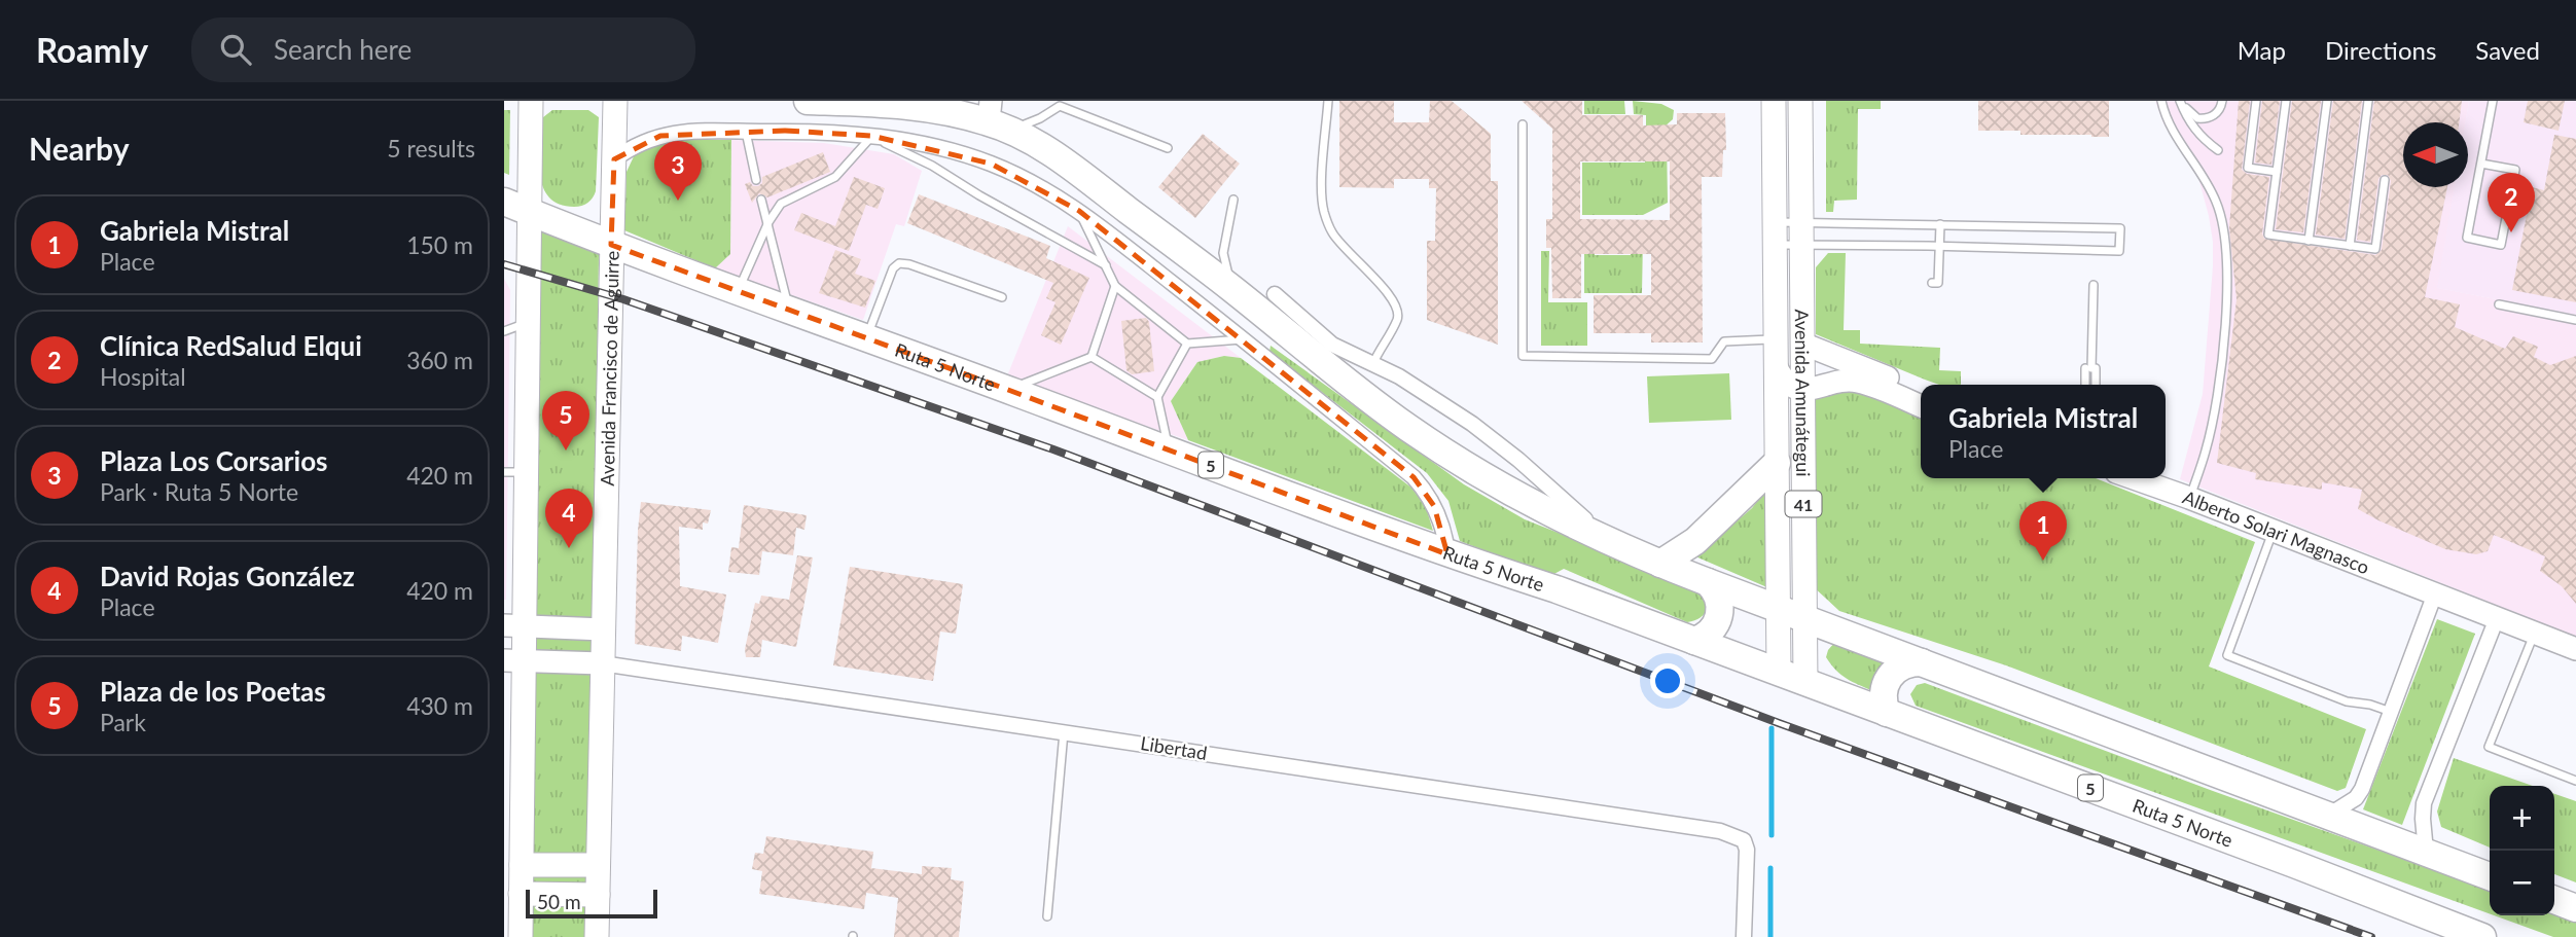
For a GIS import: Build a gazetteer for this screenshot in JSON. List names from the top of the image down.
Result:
{
  "streets": {
    "highway": ["Ruta 5 Norte", "5"],
    "main road": ["Avenida Francisco de Aguirre", "Avenida Amunátegui", "41"],
    "street": ["Alberto Solari Magnasco", "Libertad"]
  },
  "crossings": [
    ["Ruta 5 Norte", "Avenida Francisco de Aguirre"],
    ["Ruta 5 Norte", "Avenida Amunátegui"],
    ["Avenida Francisco de Aguirre", "Libertad"]
  ],
  "scale_bar": "50 m",
  "north": "left",
  "page": {
    "header": "Roamly",
    "search": "Search here",
    "nav": ["Map", "Directions", "Saved"],
    "heading": ["Nearby", "5 results"],
    "pins": [
      "3",
      "2",
      "5",
      "4",
      "1"
    ],
    "list": [
      {
        "mark": "1",
        "name": "Gabriela Mistral",
        "note": "Place",
        "value": "150 m"
      },
      {
        "mark": "2",
        "name": "Clínica RedSalud Elqui",
        "note": "Hospital",
        "value": "360 m"
      },
      {
        "mark": "3",
        "name": "Plaza Los Corsarios",
        "note": "Park · Ruta 5 Norte",
        "value": "420 m"
      },
      {
        "mark": "4",
        "name": "David Rojas González",
        "note": "Place",
        "value": "420 m"
      },
      {
        "mark": "5",
        "name": "Plaza de los Poetas",
        "note": "Park",
        "value": "430 m"
      }
    ],
    "popup": ["Gabriela Mistral", "Place"],
    "map_buttons": ["+", "−"],
    "scale": "50 m"
  }
}
